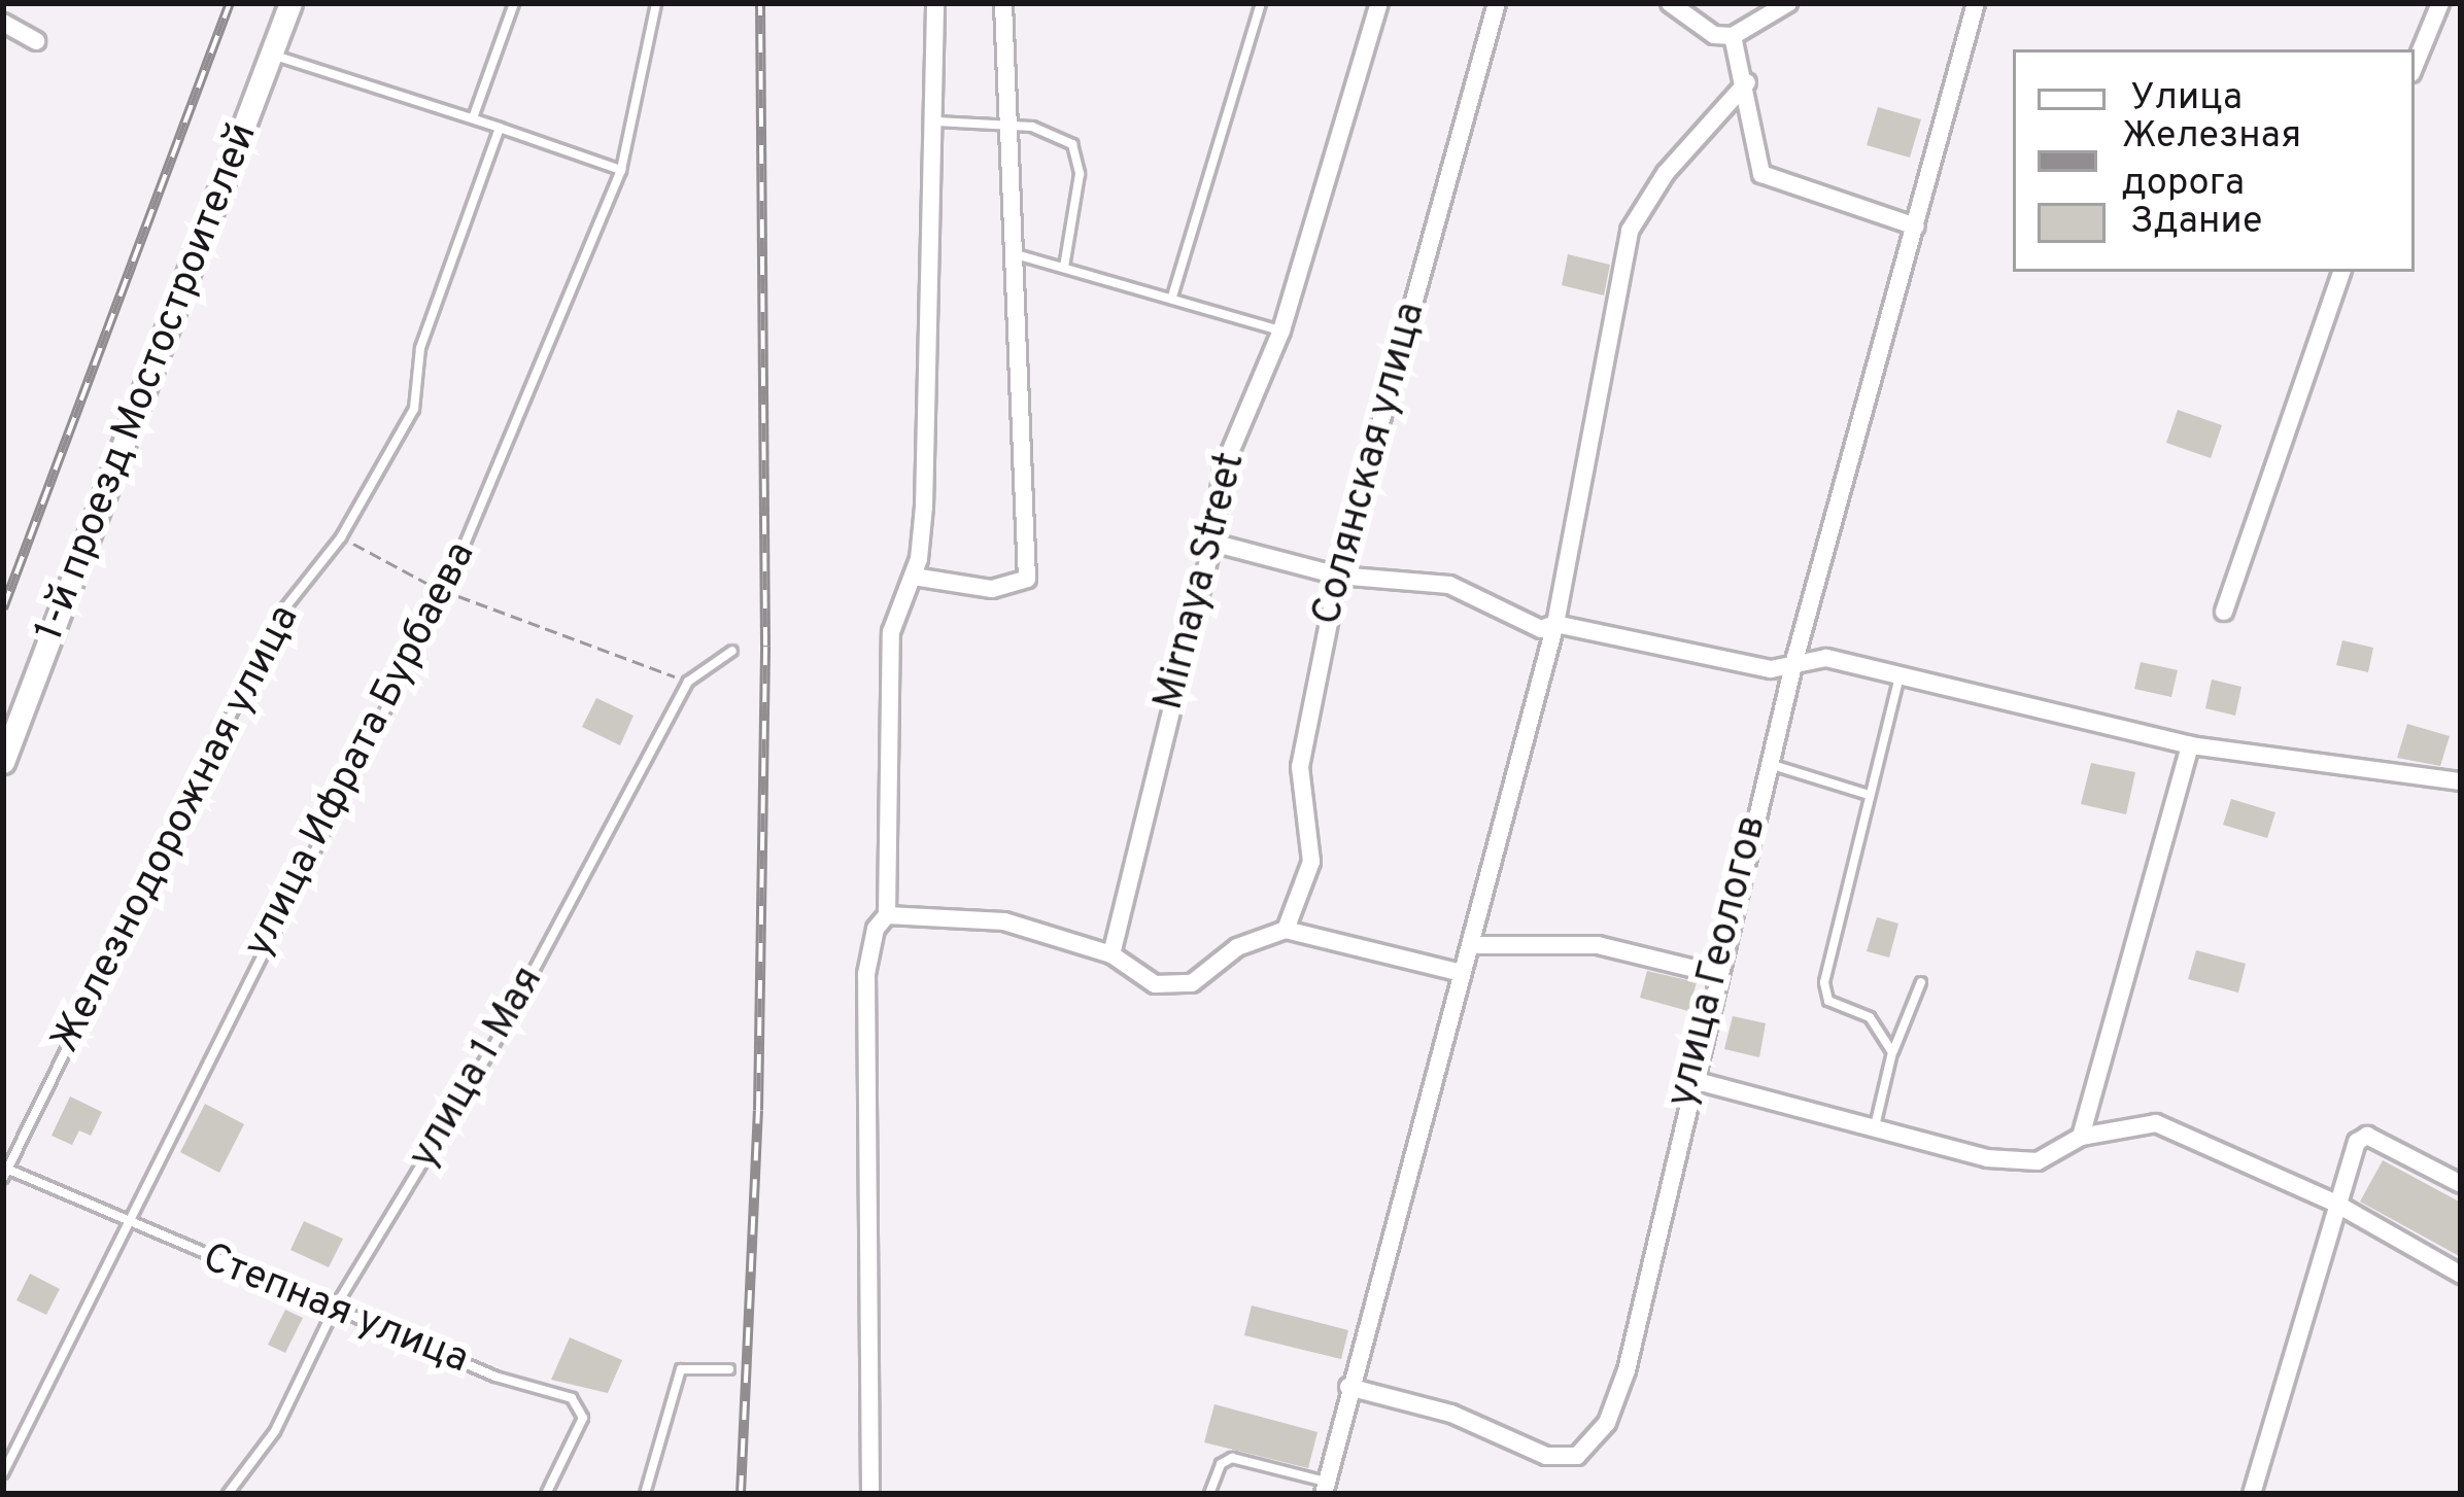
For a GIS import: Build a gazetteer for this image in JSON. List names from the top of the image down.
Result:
{
  "streets": {
    "street": [
      "1-й проезд Мостостроителей",
      "Солянская улица",
      "Mirnaya Street",
      "улица Геологов"
    ],
    "lane": [
      "улица Ифрата Бурбаева",
      "Железнодорожная улица",
      "улица 1 Мая",
      "Степная улица"
    ]
  },
  "crossings": [
    ["улица Ифрата Бурбаева", "Степная улица"],
    ["Железнодорожная улица", "Степная улица"],
    ["улица 1 Мая", "Степная улица"]
  ],
  "legend": ["Улица", "Железная дорога", "Здание"]
}
